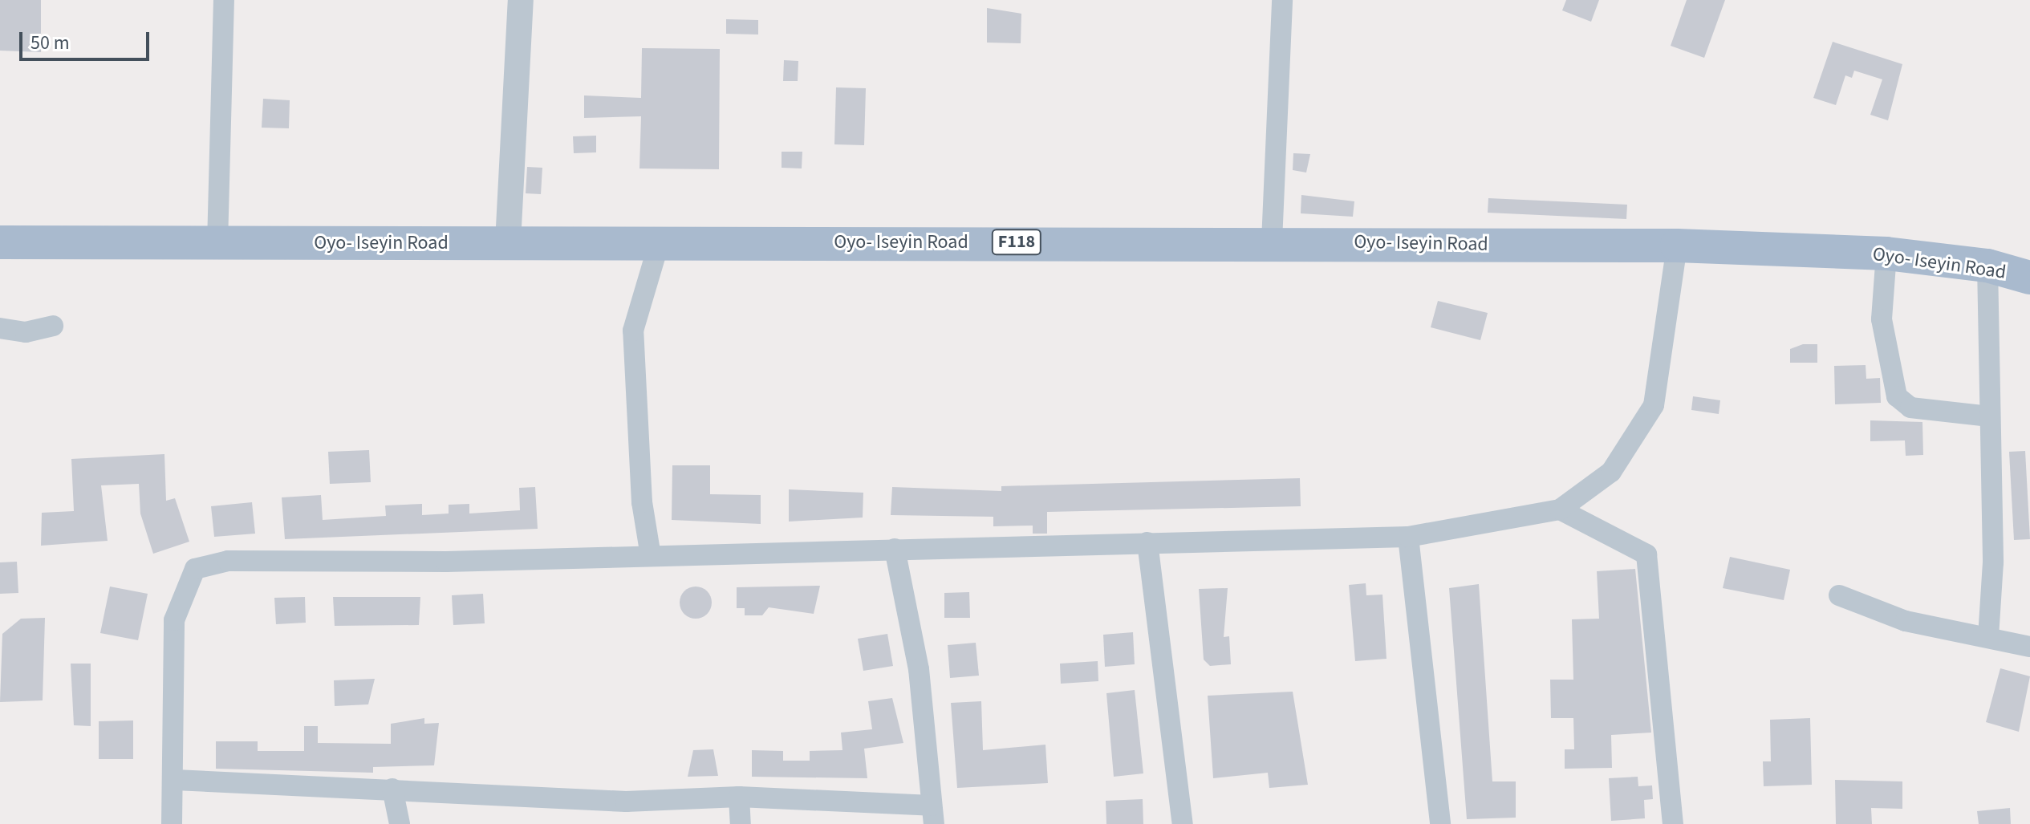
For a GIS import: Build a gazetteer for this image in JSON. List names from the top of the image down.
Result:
{
  "streets": {
    "main road": ["Oyo- Iseyin Road", "F118"]
  },
  "scale_bar": "50 m"
}
